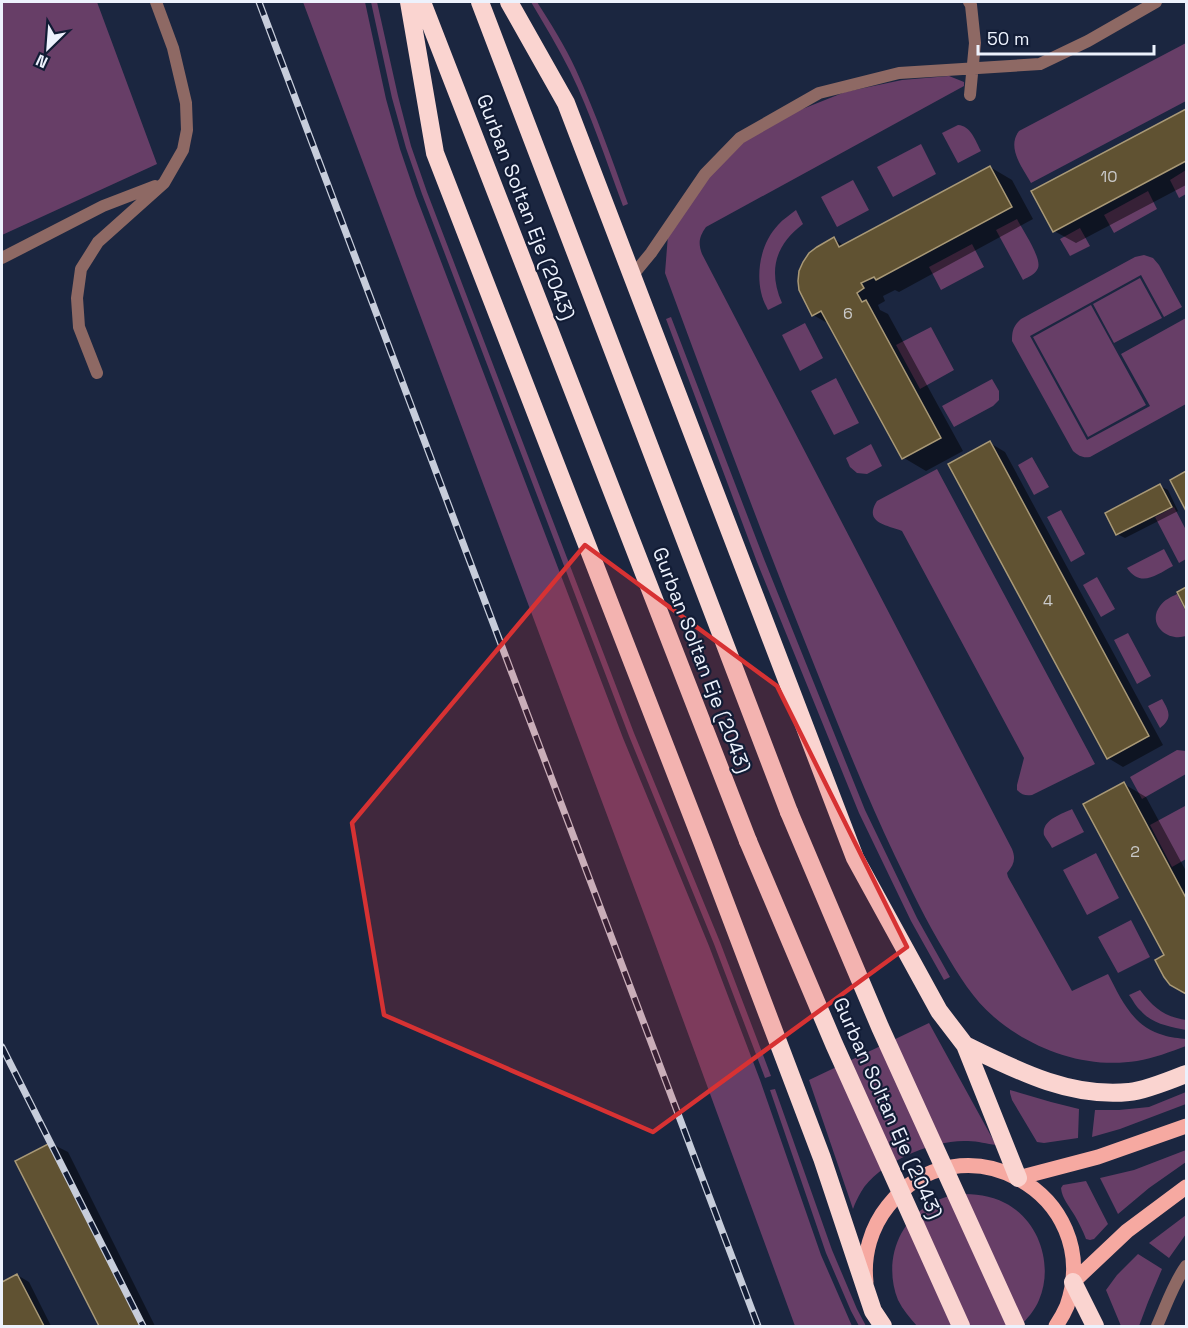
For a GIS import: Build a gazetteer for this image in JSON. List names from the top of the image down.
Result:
{
  "streets": {
    "highway": ["Gurban Soltan Eje (2043)"]
  },
  "house_numbers": [
    "10",
    "6",
    "4",
    "2"
  ],
  "scale_bar": "50 m",
  "north": "bottom left"
}
